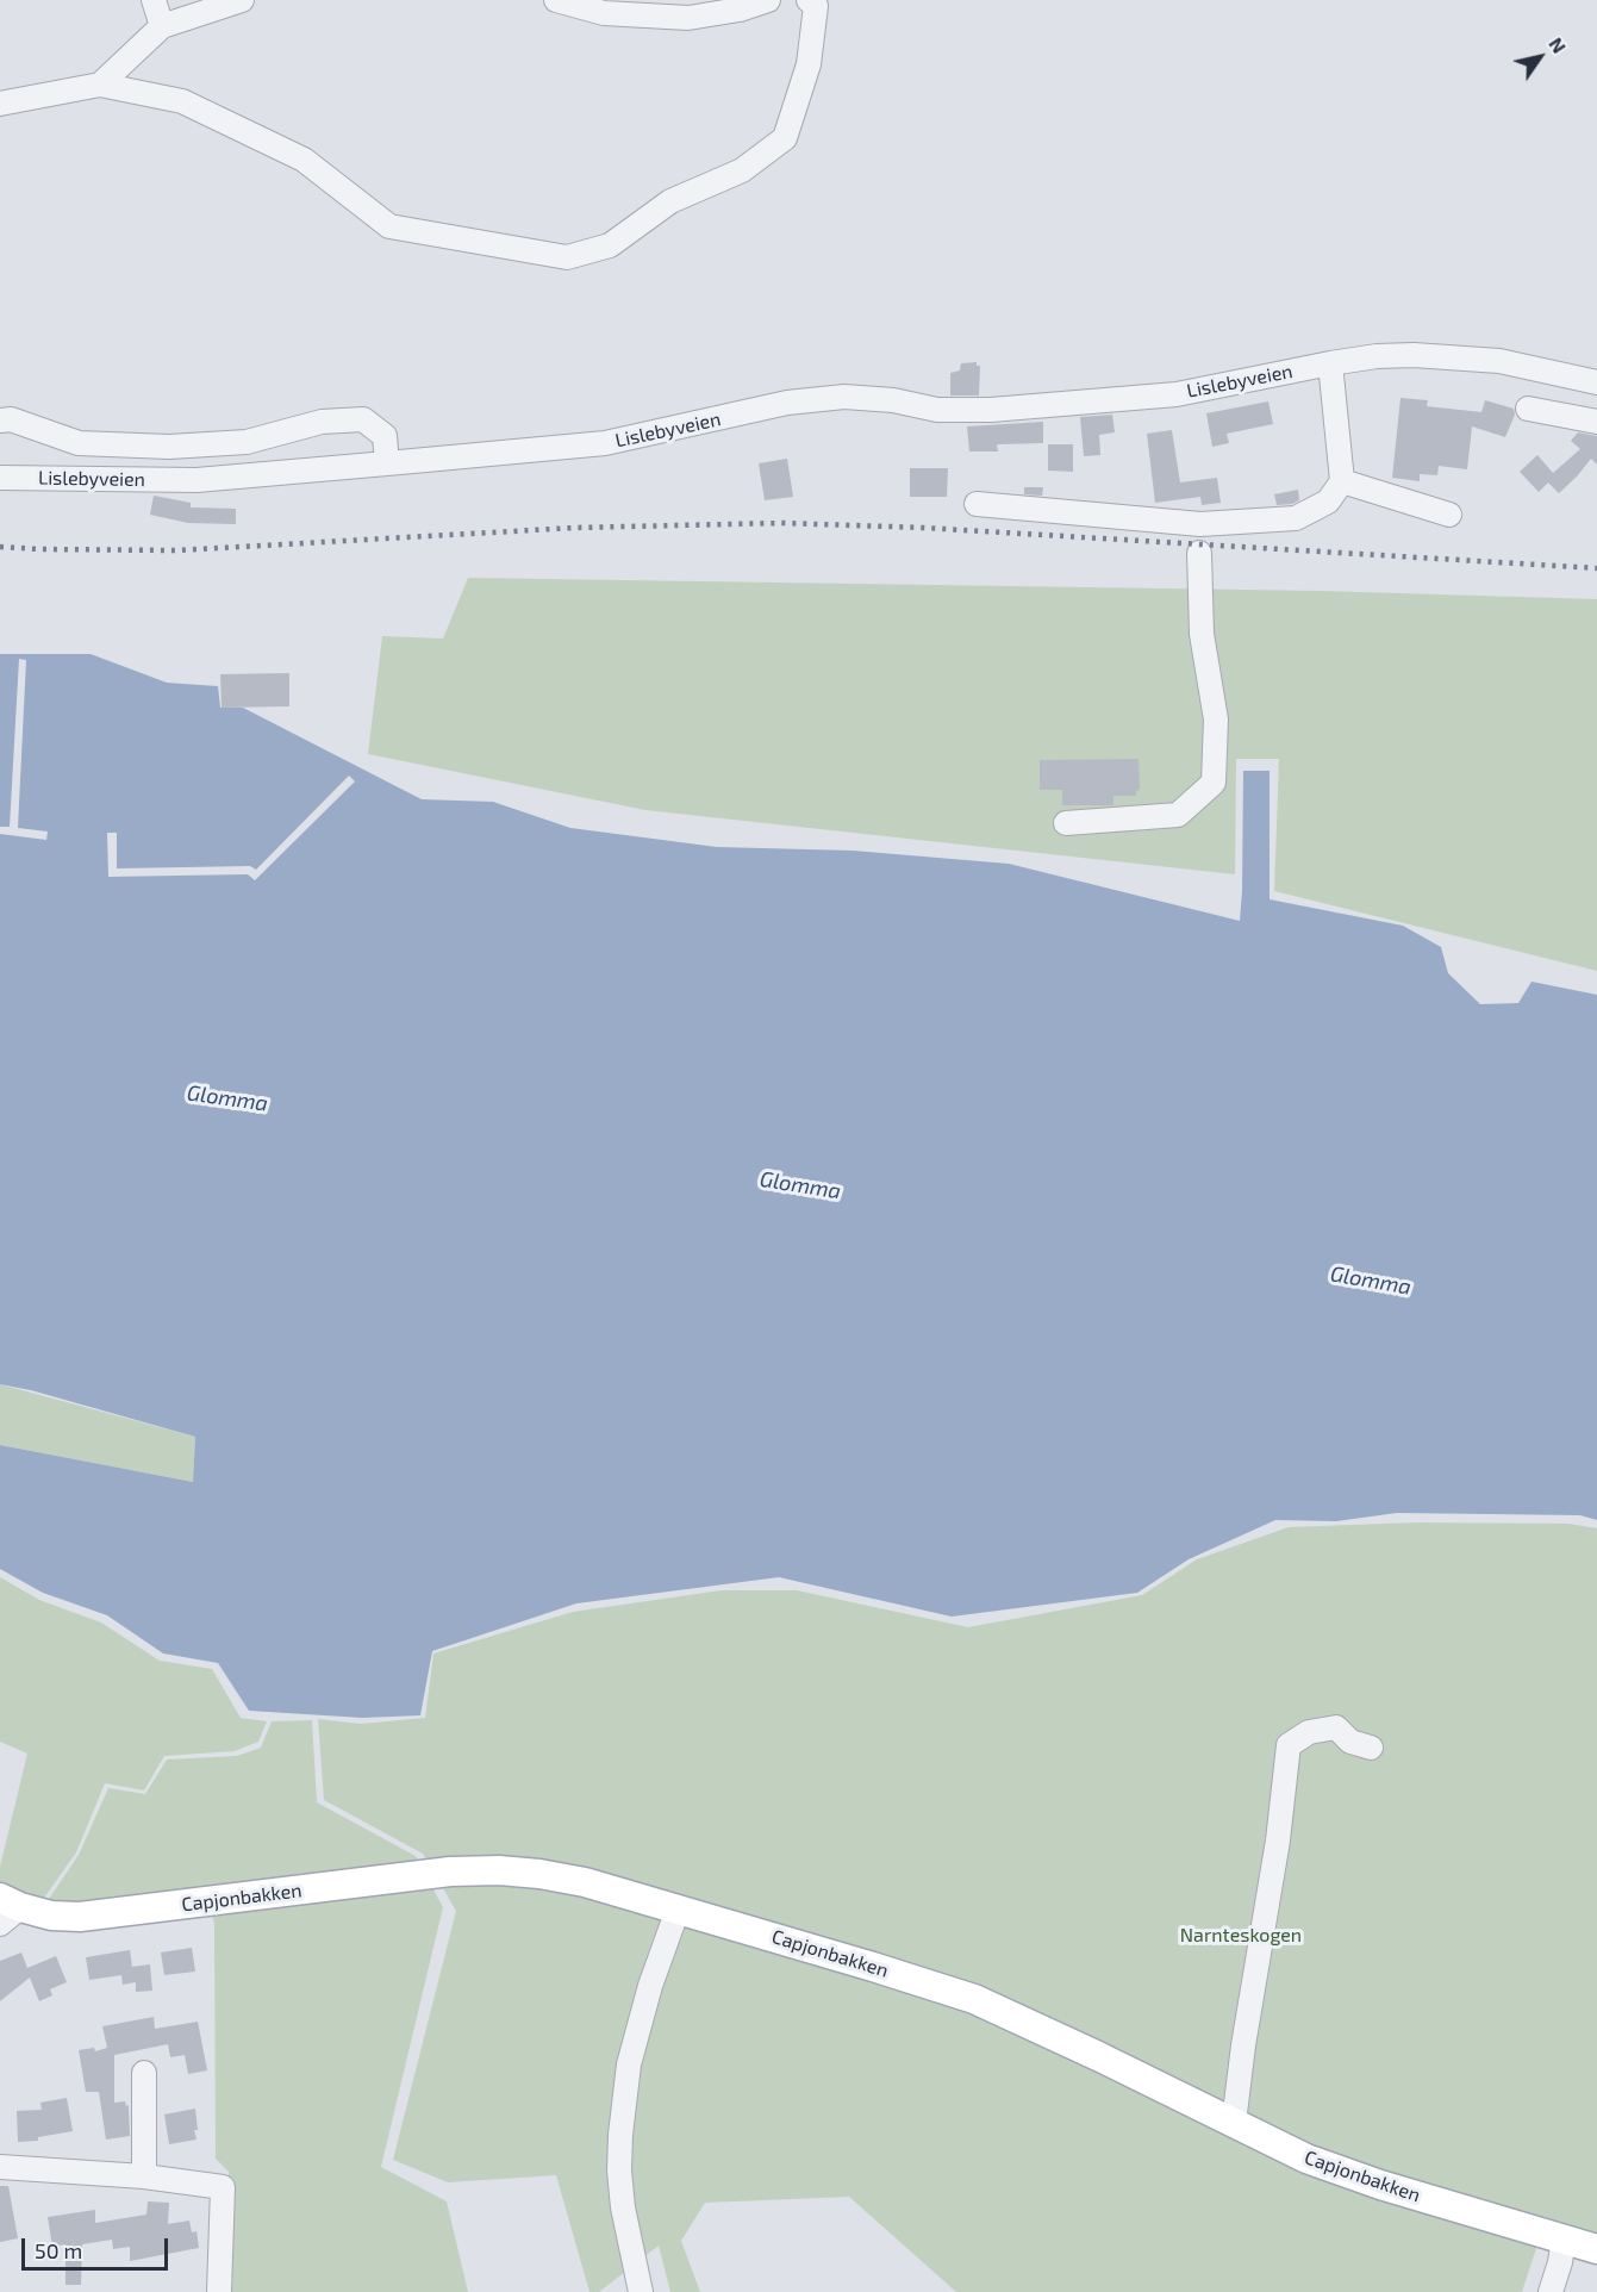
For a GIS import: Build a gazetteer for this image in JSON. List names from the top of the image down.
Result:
{
  "streets": {
    "main road": ["Capjonbakken"],
    "street": ["Lislebyveien"]
  },
  "water": ["Glomma"],
  "parks": ["Narnteskogen"],
  "scale_bar": "50 m",
  "north": "top right"
}
